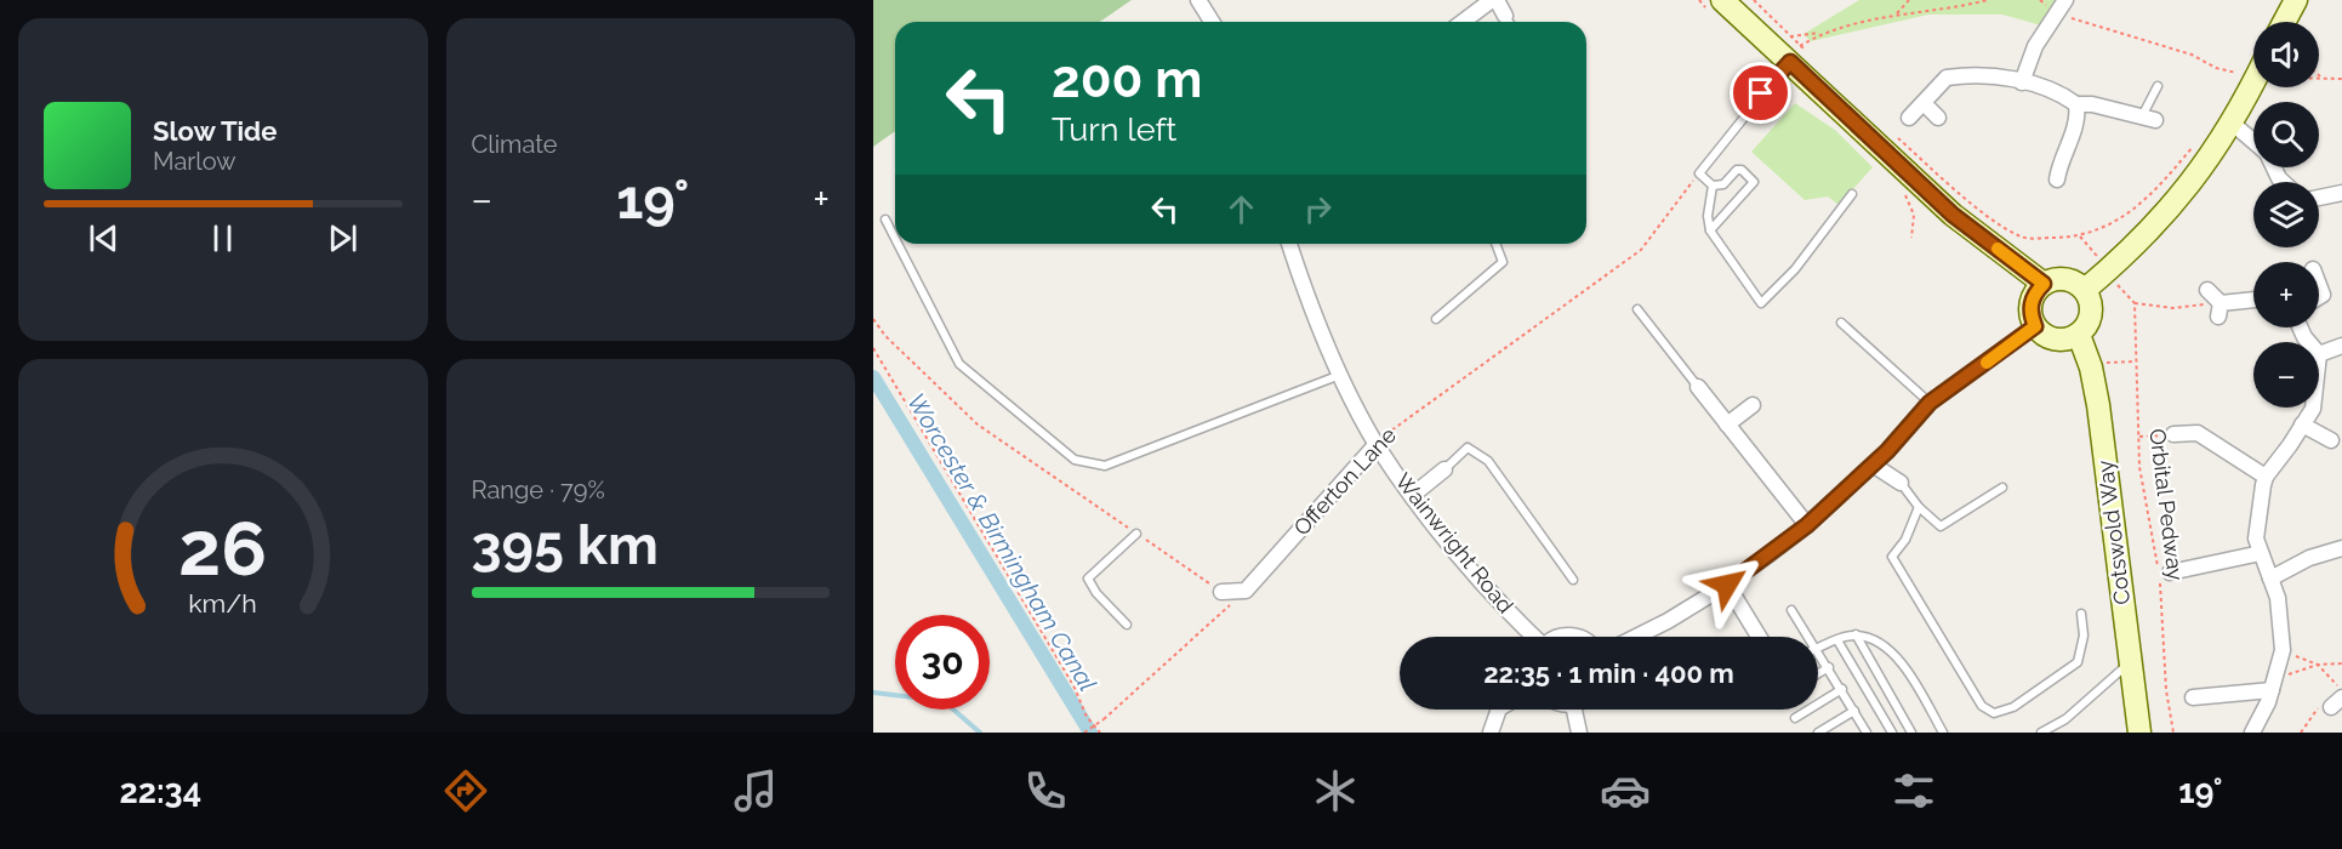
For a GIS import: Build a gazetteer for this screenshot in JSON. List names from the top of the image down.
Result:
{
  "streets": {
    "main road": ["Cotswold Way"],
    "street": ["Offerton Lane", "Wainwright Road"],
    "path": ["Orbital Pedway"]
  },
  "crossings": [
    ["Offerton Lane", "Wainwright Road"]
  ],
  "water": ["Worcester & Birmingham Canal"],
  "page": {
    "tile": [
      "Climate",
      ["Range · 79%", "395 km"]
    ],
    "map_buttons": ["+", "−"],
    "turn": ["200 m", "Turn left"],
    "song": ["Slow Tide", "Marlow"],
    "heat": ["−", "19°", "+"],
    "limit": "30",
    "trip": "22:35 · 1 min · 400 m",
    "tabs": ["22:34", "19°"],
    "gauge": ["26", "km/h"]
  }
}
